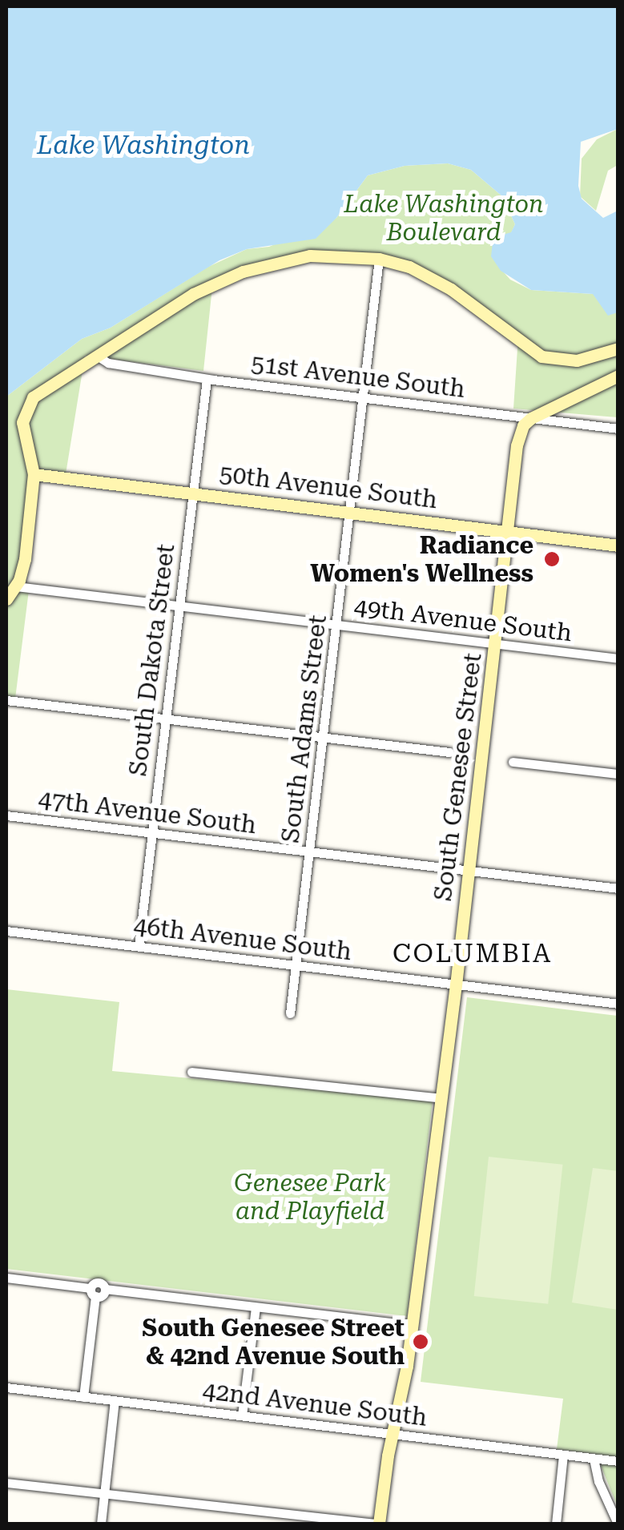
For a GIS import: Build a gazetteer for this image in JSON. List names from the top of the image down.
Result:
{
  "streets": {
    "street": [
      "51st Avenue South",
      "50th Avenue South",
      "49th Avenue South",
      "South Dakota Street",
      "South Adams Street",
      "South Genesee Street",
      "47th Avenue South",
      "46th Avenue South",
      "42nd Avenue South"
    ]
  },
  "crossings": [
    ["51st Avenue South", "South Dakota Street"],
    ["51st Avenue South", "South Adams Street"],
    ["51st Avenue South", "South Genesee Street"],
    ["50th Avenue South", "South Dakota Street"],
    ["50th Avenue South", "South Adams Street"],
    ["50th Avenue South", "South Genesee Street"],
    ["49th Avenue South", "South Dakota Street"],
    ["49th Avenue South", "South Adams Street"],
    ["49th Avenue South", "South Genesee Street"],
    ["South Dakota Street", "47th Avenue South"],
    ["South Dakota Street", "46th Avenue South"],
    ["South Adams Street", "47th Avenue South"],
    ["South Adams Street", "46th Avenue South"],
    ["South Genesee Street", "47th Avenue South"],
    ["South Genesee Street", "46th Avenue South"],
    ["South Genesee Street", "42nd Avenue South"]
  ],
  "districts": ["COLUMBIA"],
  "water": ["Lake Washington"],
  "parks": ["Lake Washington Boulevard", "Genesee Park and Playfield"],
  "places": ["Radiance Women's Wellness", "South Genesee Street & 42nd Avenue South"]
}
